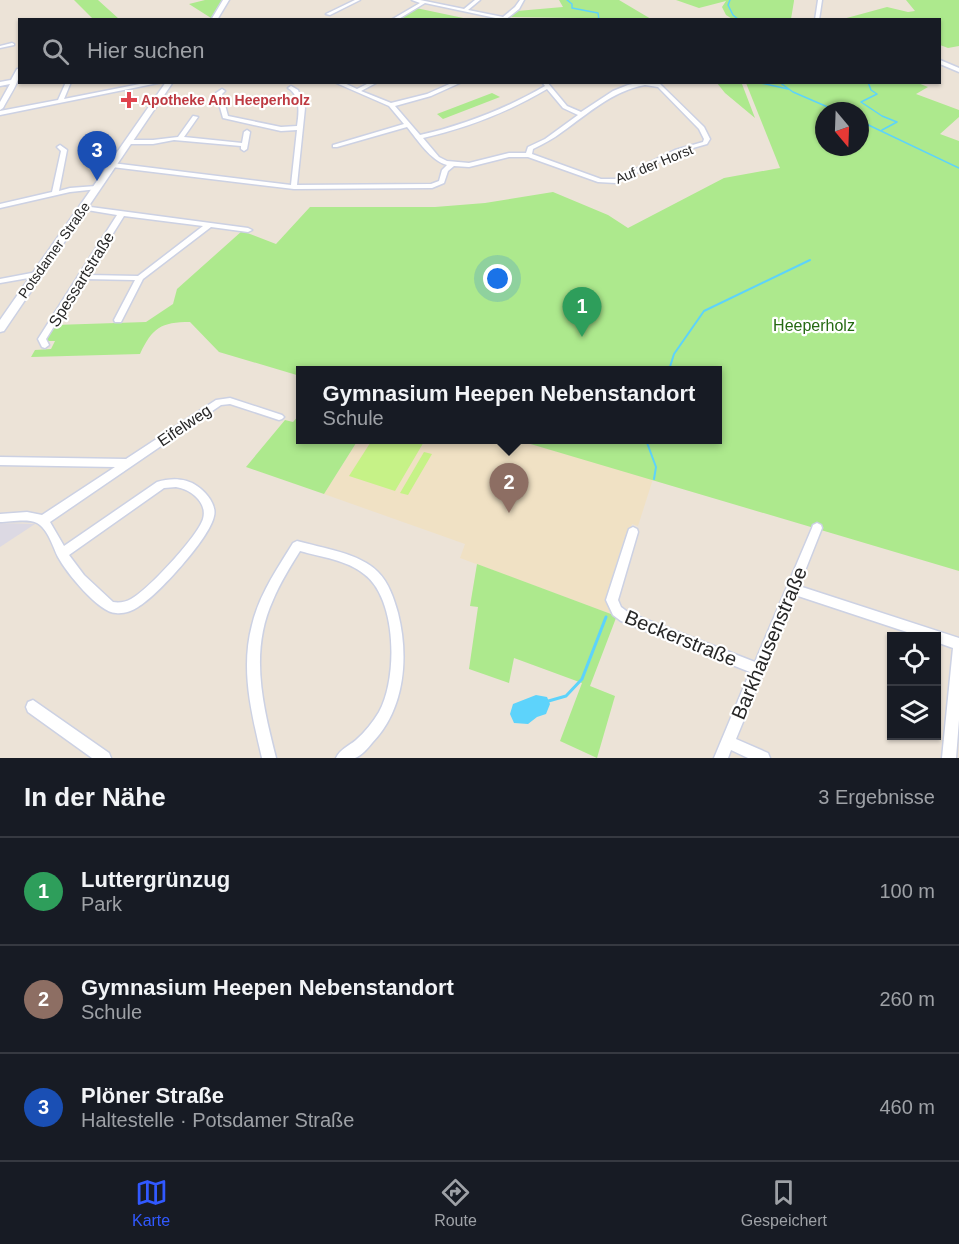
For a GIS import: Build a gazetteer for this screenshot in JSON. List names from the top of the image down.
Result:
{
  "streets": {
    "street": [
      "Auf der Horst",
      "Potsdamer Straße",
      "Spessartstraße",
      "Eifelweg",
      "Beckerstraße",
      "Barkhausenstraße"
    ]
  },
  "crossings": [
    ["Beckerstraße", "Barkhausenstraße"]
  ],
  "parks": ["Heeperholz"],
  "places": {
    "health": ["Apotheke Am Heeperholz"]
  },
  "north": "bottom",
  "page": {
    "search": "Hier suchen",
    "pins": ["3", "1", "2"],
    "popup": ["Gymnasium Heepen Nebenstandort", "Schule"],
    "heading": ["In der Nähe", "3 Ergebnisse"],
    "list": [
      {
        "mark": "1",
        "name": "Luttergrünzug",
        "note": "Park",
        "value": "100 m"
      },
      {
        "mark": "2",
        "name": "Gymnasium Heepen Nebenstandort",
        "note": "Schule",
        "value": "260 m"
      },
      {
        "mark": "3",
        "name": "Plöner Straße",
        "note": "Haltestelle · Potsdamer Straße",
        "value": "460 m"
      }
    ],
    "nav": ["Karte", "Route", "Gespeichert"]
  }
}
